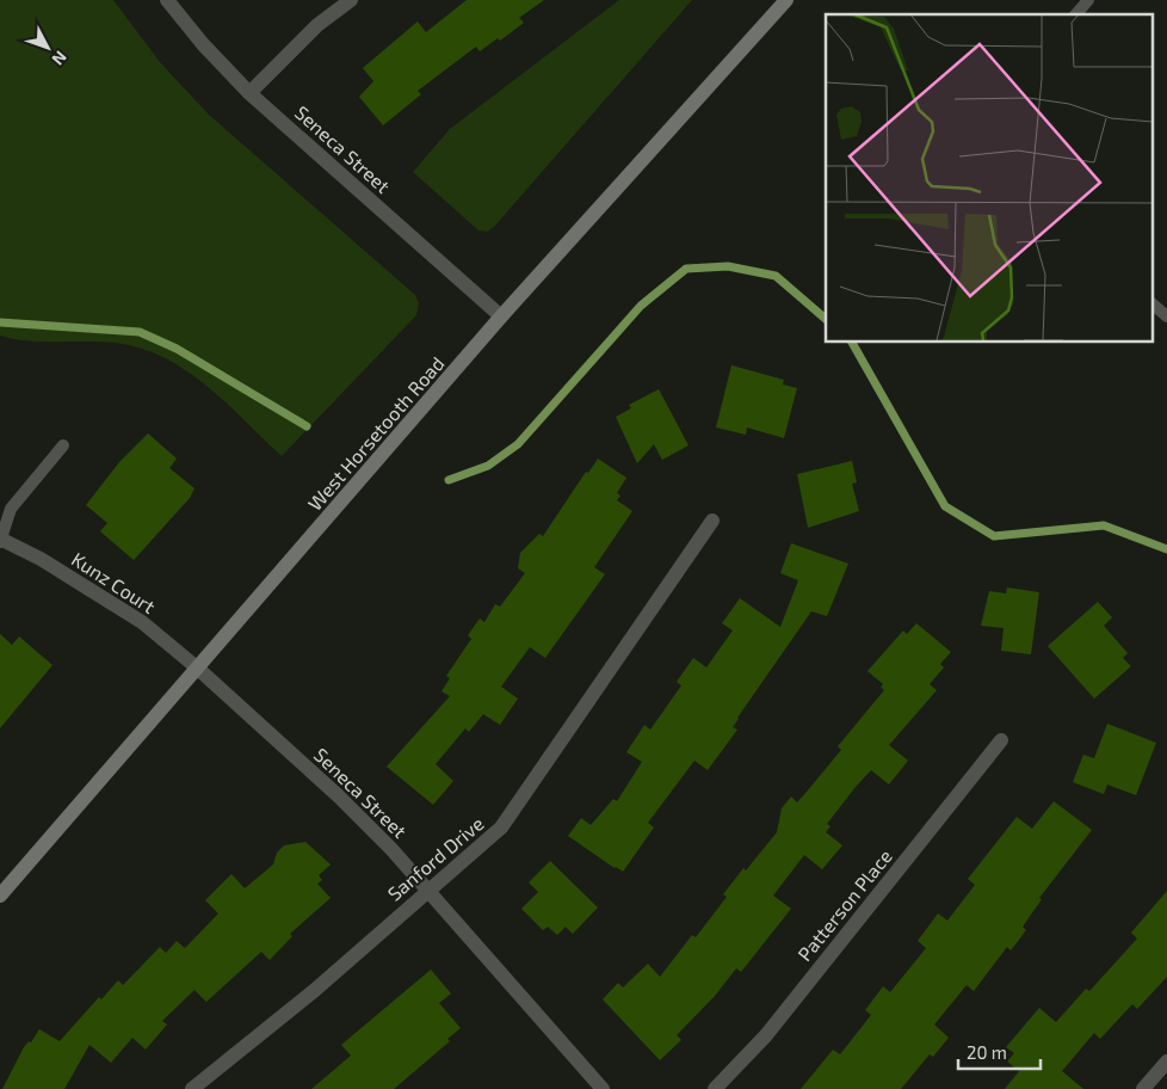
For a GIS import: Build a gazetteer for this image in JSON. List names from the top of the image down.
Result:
{
  "streets": {
    "main road": ["West Horsetooth Road"],
    "street": [
      "Seneca Street",
      "Kunz Court",
      "Sanford Drive",
      "Patterson Place"
    ]
  },
  "crossings": [
    ["Seneca Street", "West Horsetooth Road"],
    ["Seneca Street", "Kunz Court"],
    ["Seneca Street", "Sanford Drive"],
    ["West Horsetooth Road", "Kunz Court"]
  ],
  "scale_bar": "20 m",
  "north": "bottom right"
}
